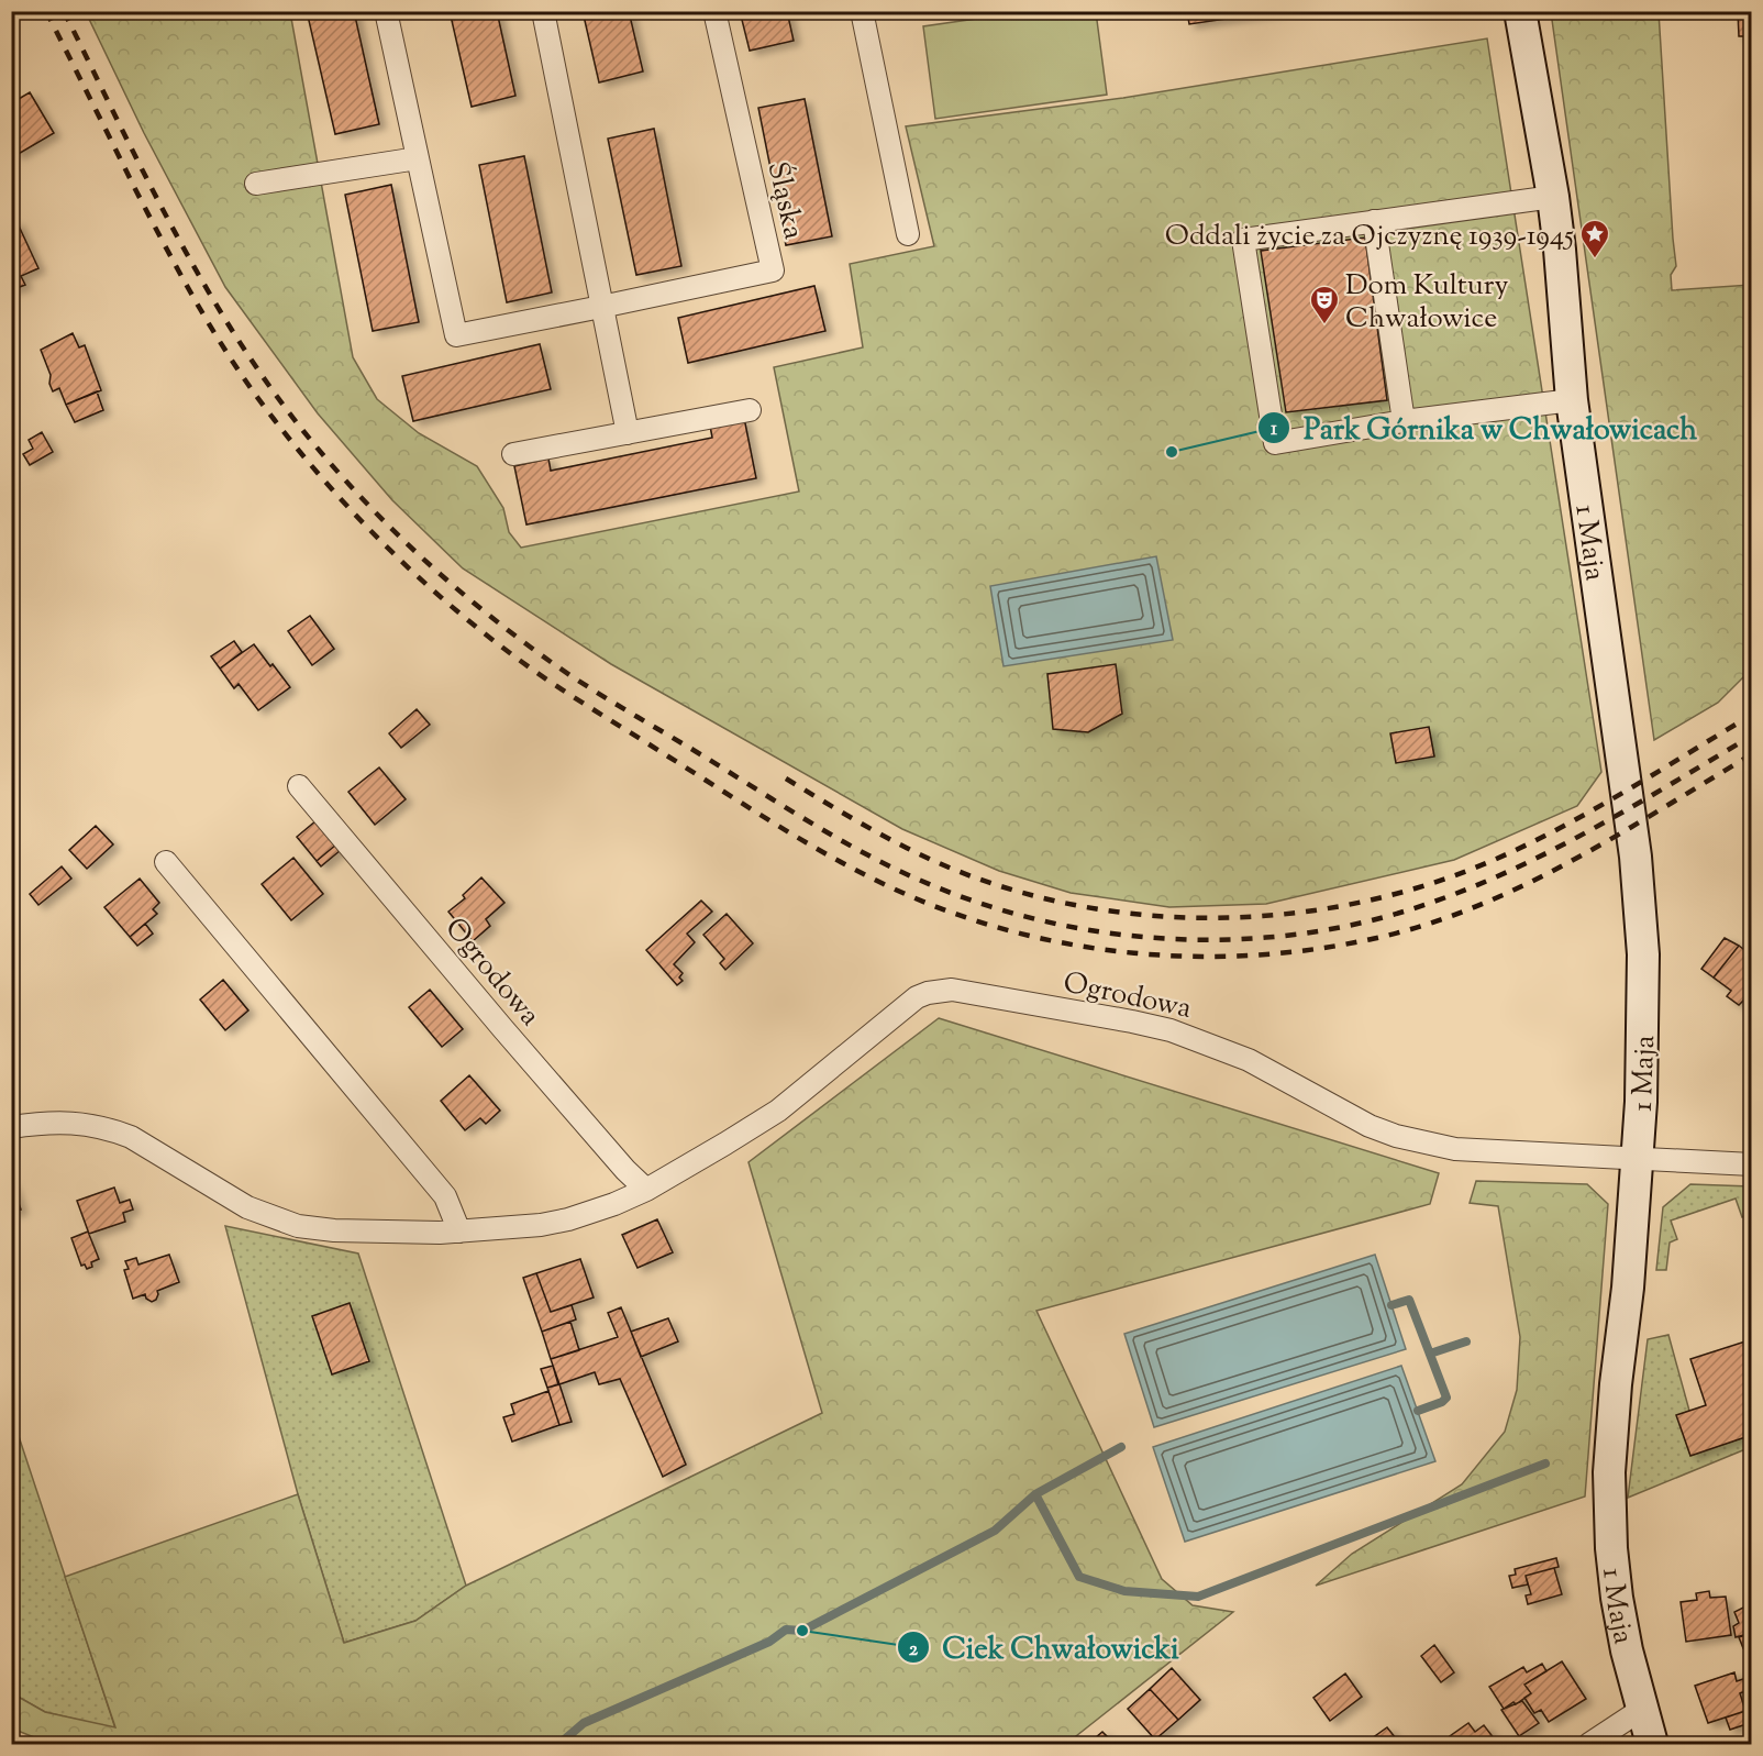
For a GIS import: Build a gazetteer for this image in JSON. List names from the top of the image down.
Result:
{
  "streets": {
    "main road": ["1 Maja"],
    "street": ["Śląska", "Ogrodowa"]
  },
  "crossings": [
    ["1 Maja", "Ogrodowa"]
  ],
  "places": {
    "place": ["Oddali życie za Ojczyznę 1939-1945"],
    "theatre": ["Dom Kultury Chwałowice"],
    "other": ["Park Górnika w Chwałowicach", "Ciek Chwałowicki"]
  }
}
